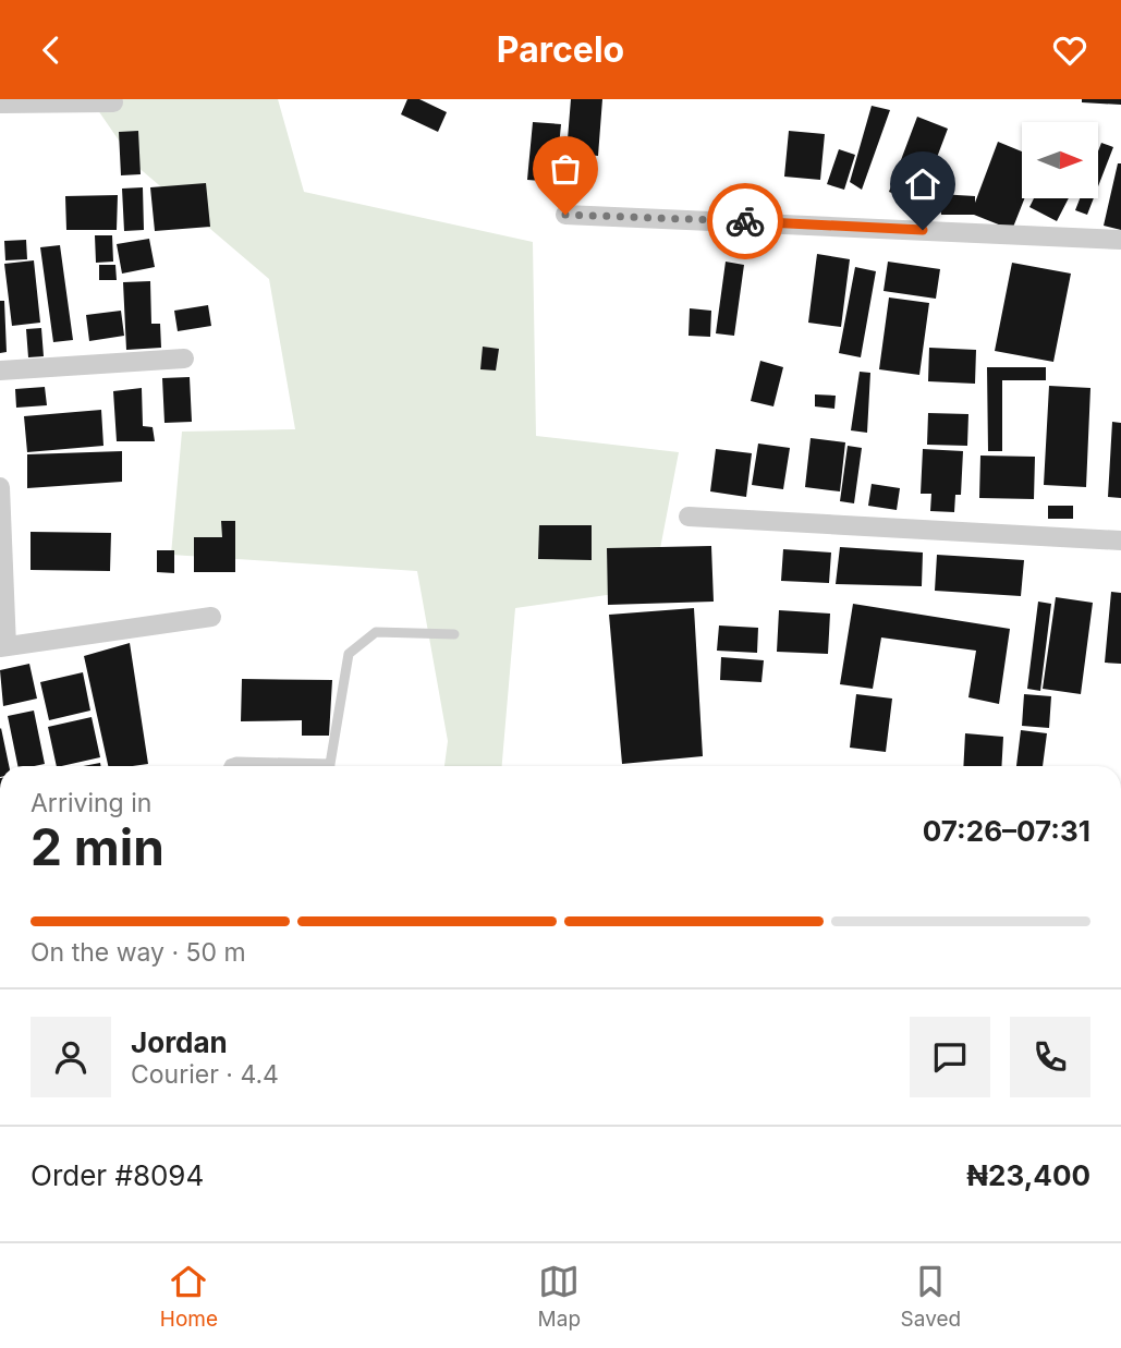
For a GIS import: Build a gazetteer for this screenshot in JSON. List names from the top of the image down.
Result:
{
  "north": "right",
  "page": {
    "header": "Parcelo",
    "heading": ["2 min", "Arriving in", "07:26–07:31"],
    "panel": [
      "Jordan",
      "Courier · 4.4",
      "Order #8094",
      "₦23,400"
    ],
    "bar": "On the way · 50 m",
    "tabs": ["Home", "Map", "Saved"]
  }
}
